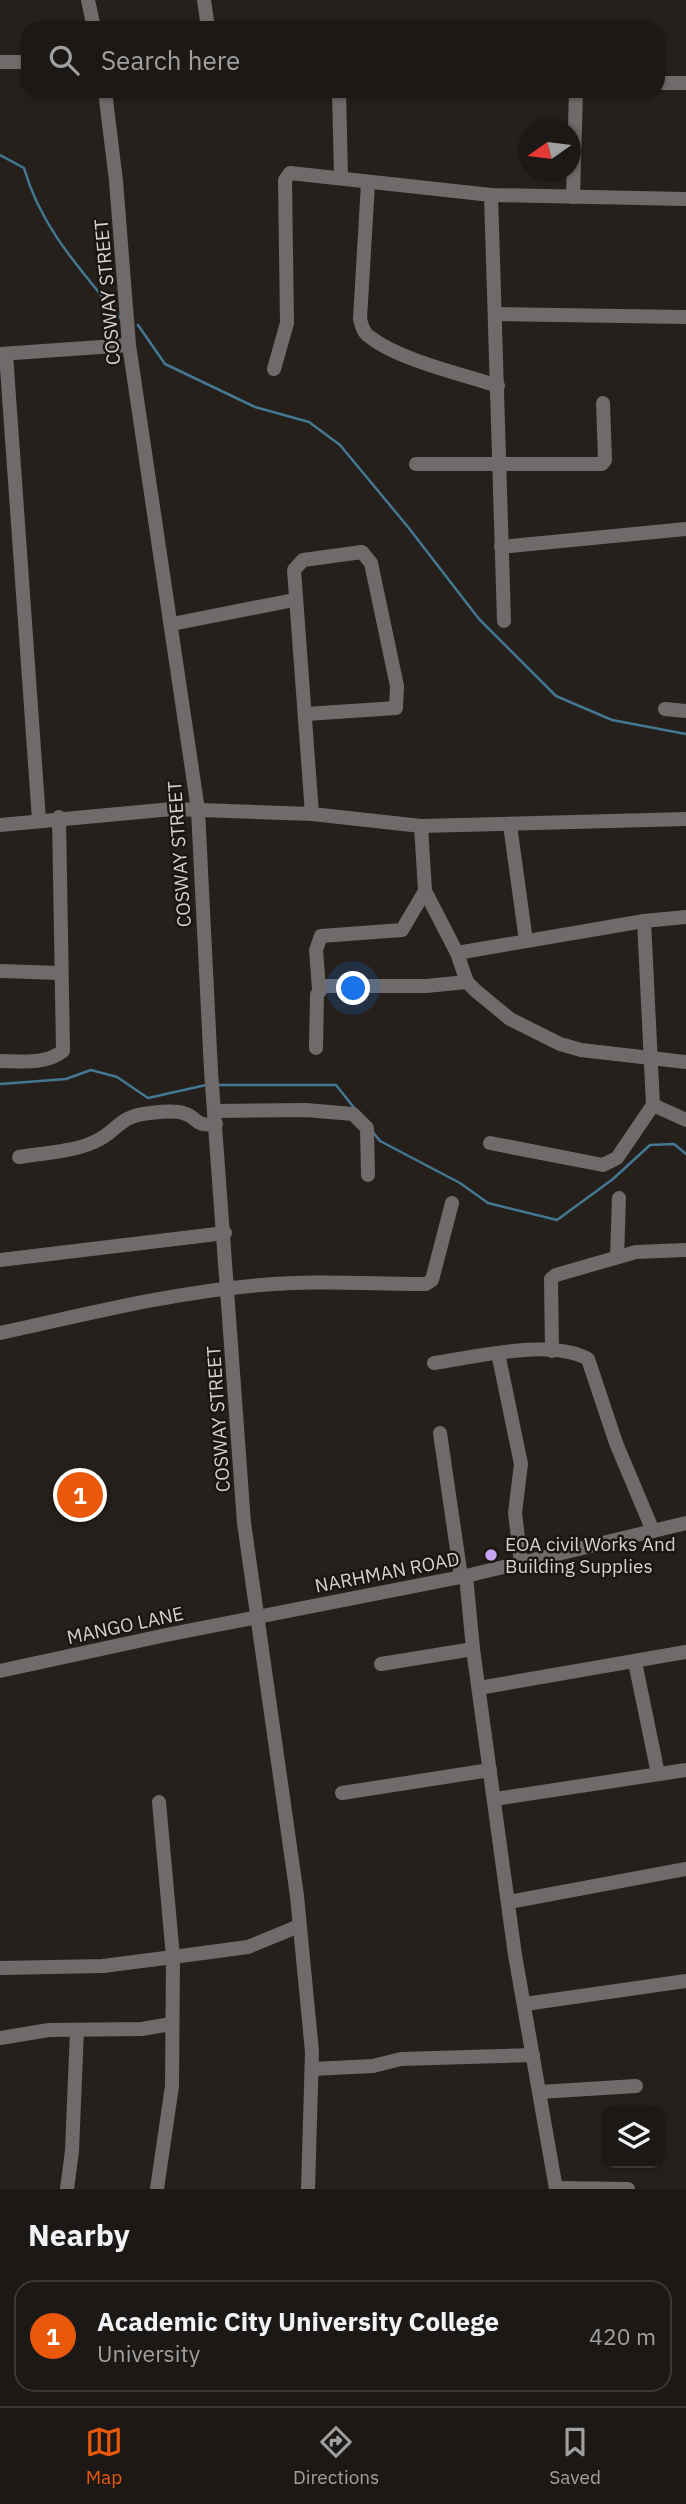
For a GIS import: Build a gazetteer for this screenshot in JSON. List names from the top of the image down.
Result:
{
  "streets": {
    "street": ["COSWAY STREET", "NARHMAN ROAD", "MANGO LANE"]
  },
  "crossings": [
    ["COSWAY STREET", "NARHMAN ROAD"],
    ["COSWAY STREET", "MANGO LANE"],
    ["NARHMAN ROAD", "MANGO LANE"]
  ],
  "places": ["EOA civil Works And Building Supplies"],
  "north": "left",
  "page": {
    "search": "Search here",
    "pins": "1",
    "heading": "Nearby",
    "list": [
      {
        "mark": "1",
        "name": "Academic City University College",
        "note": "University",
        "value": "420 m"
      }
    ],
    "nav": ["Map", "Directions", "Saved"]
  }
}
